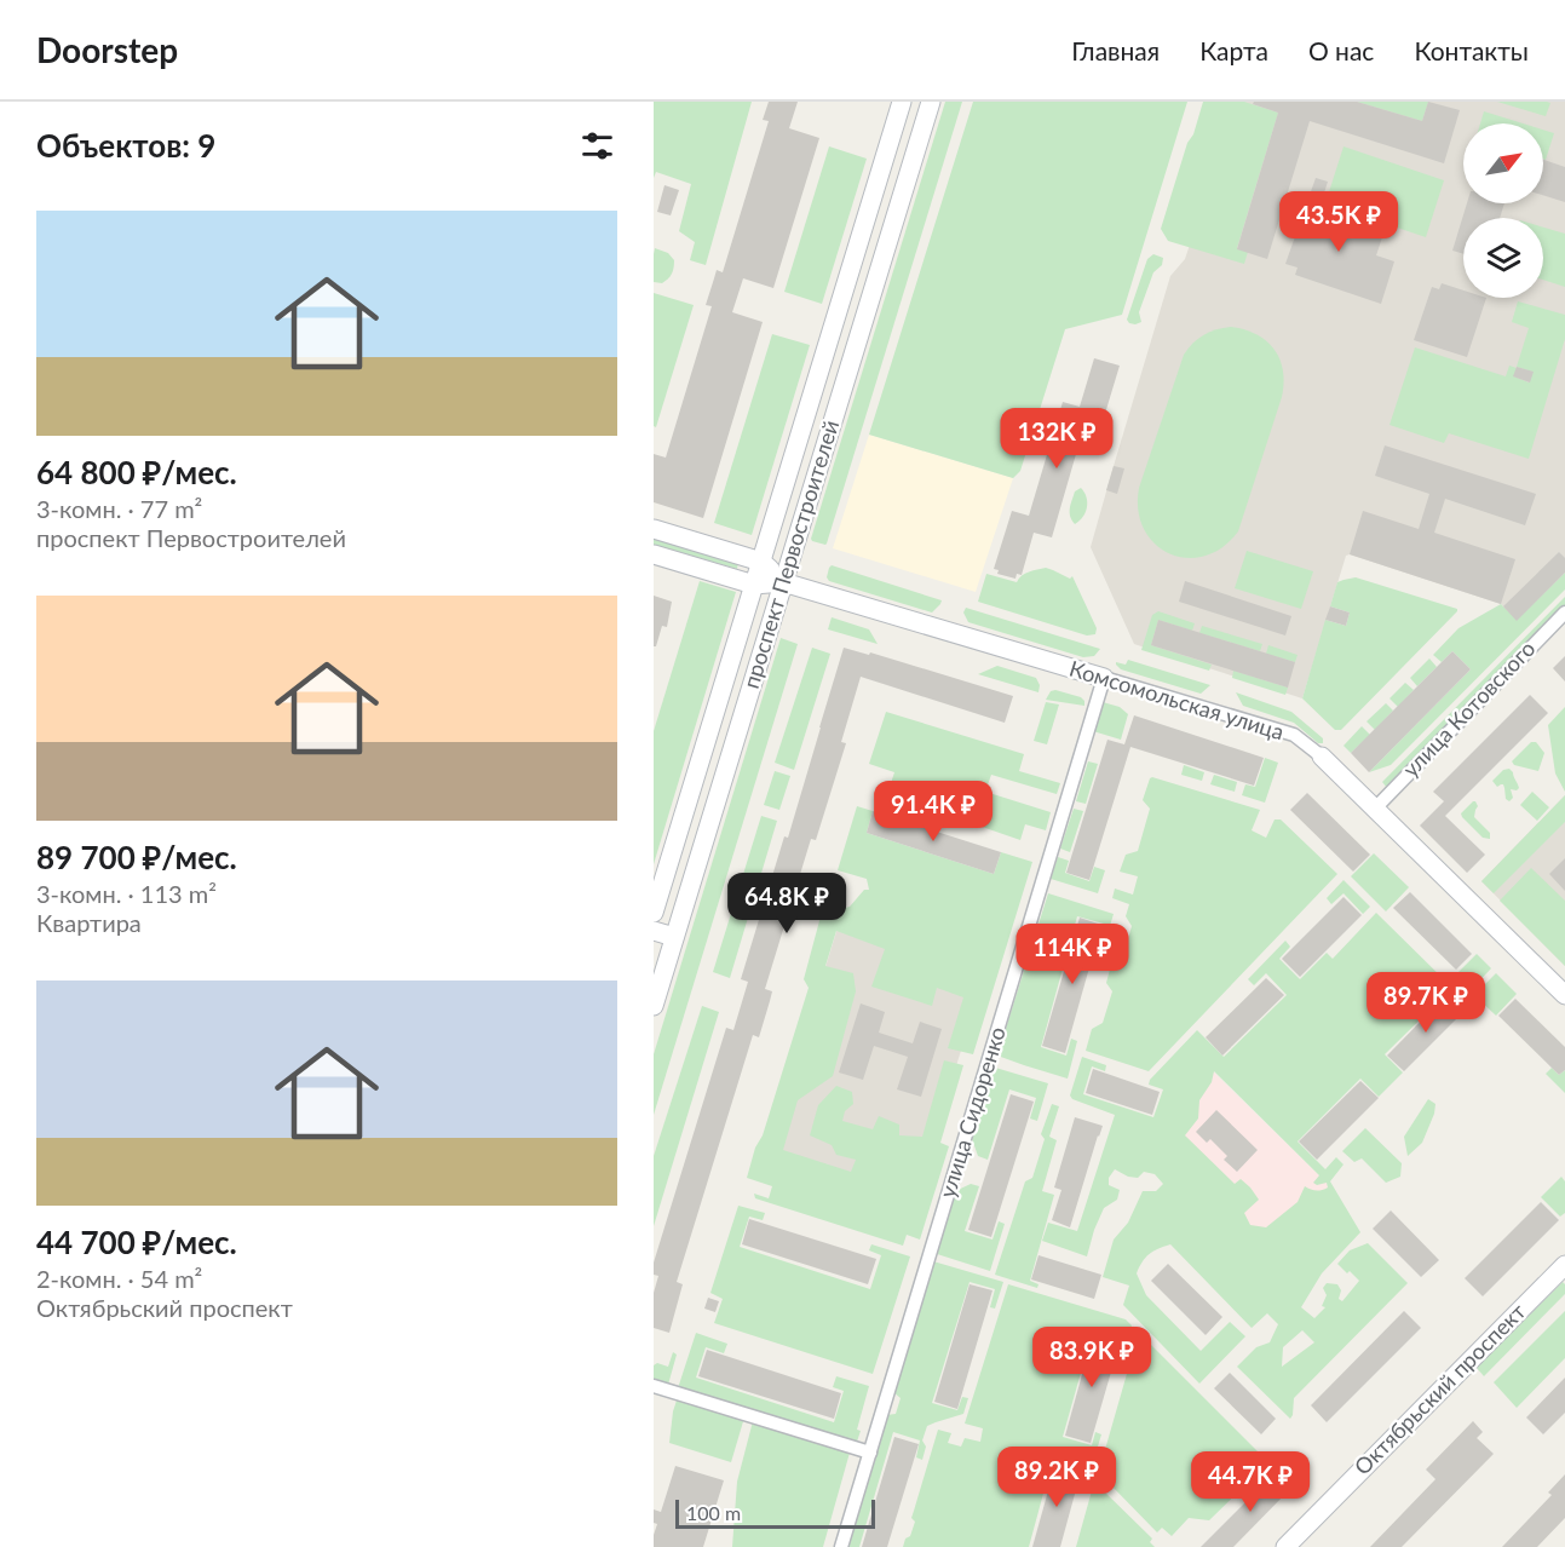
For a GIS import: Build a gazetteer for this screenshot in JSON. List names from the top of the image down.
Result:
{
  "streets": {
    "main road": ["проспект Первостроителей", "Комсомольская улица", "Октябрьский проспект"],
    "street": ["улица Котовского", "улица Сидоренко"]
  },
  "crossings": [
    ["проспект Первостроителей", "Комсомольская улица"],
    ["Комсомольская улица", "улица Котовского"],
    ["Комсомольская улица", "улица Сидоренко"]
  ],
  "scale_bar": "100 m",
  "north": "top right",
  "page": {
    "header": "Doorstep",
    "nav": [
      "Главная",
      "Карта",
      "О нас",
      "Контакты"
    ],
    "heading": "Объектов: 9",
    "list": [
      {
        "name": "64 800 ₽/мес.",
        "note": "3-комн. · 77 m² · проспект Первостроителей"
      },
      {
        "name": "89 700 ₽/мес.",
        "note": "3-комн. · 113 m² · Квартира"
      },
      {
        "name": "44 700 ₽/мес.",
        "note": "2-комн. · 54 m² · Октябрьский проспект"
      }
    ],
    "price": [
      "43.5K ₽",
      "132K ₽",
      "91.4K ₽",
      "64.8K ₽",
      "114K ₽",
      "89.7K ₽",
      "83.9K ₽",
      "89.2K ₽",
      "44.7K ₽"
    ],
    "scale": "100 m"
  }
}
